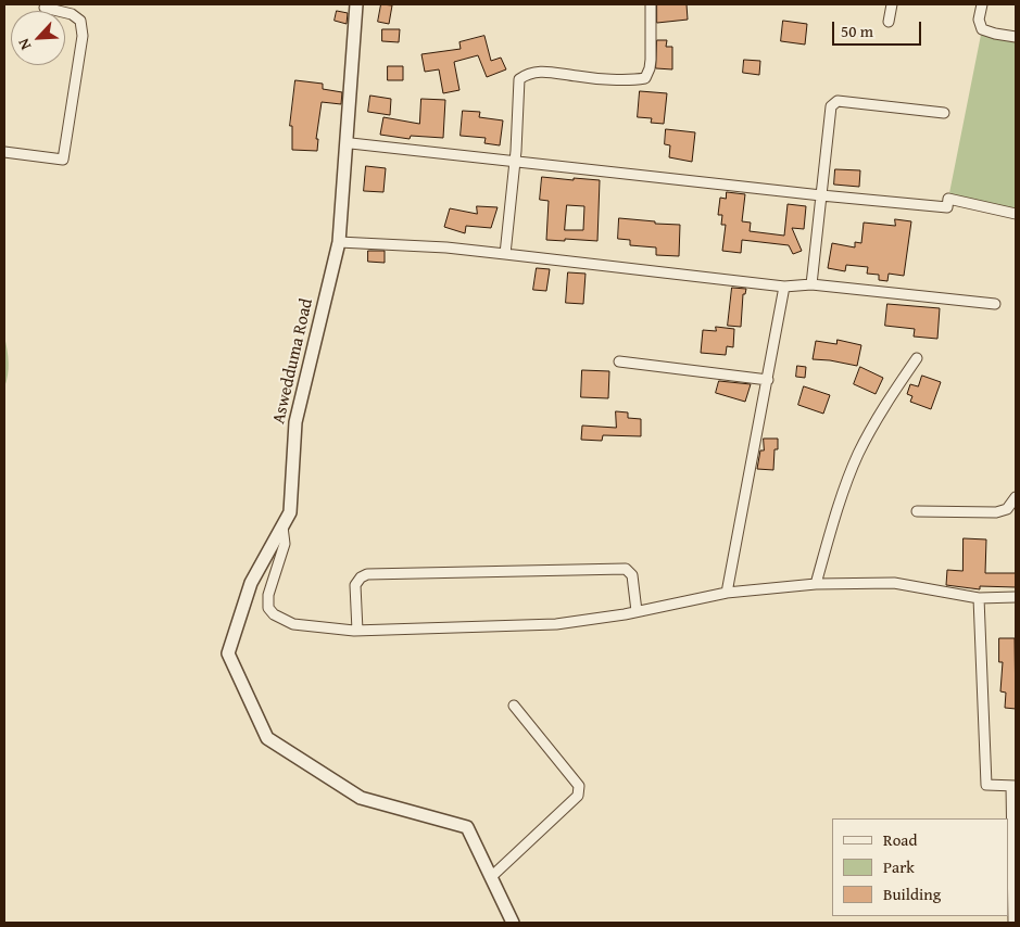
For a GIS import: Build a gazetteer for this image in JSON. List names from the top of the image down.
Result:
{
  "streets": {
    "street": ["Aswedduma Road"]
  },
  "legend": ["Road", "Park", "Building"],
  "scale_bar": "50 m",
  "north": "bottom left"
}
